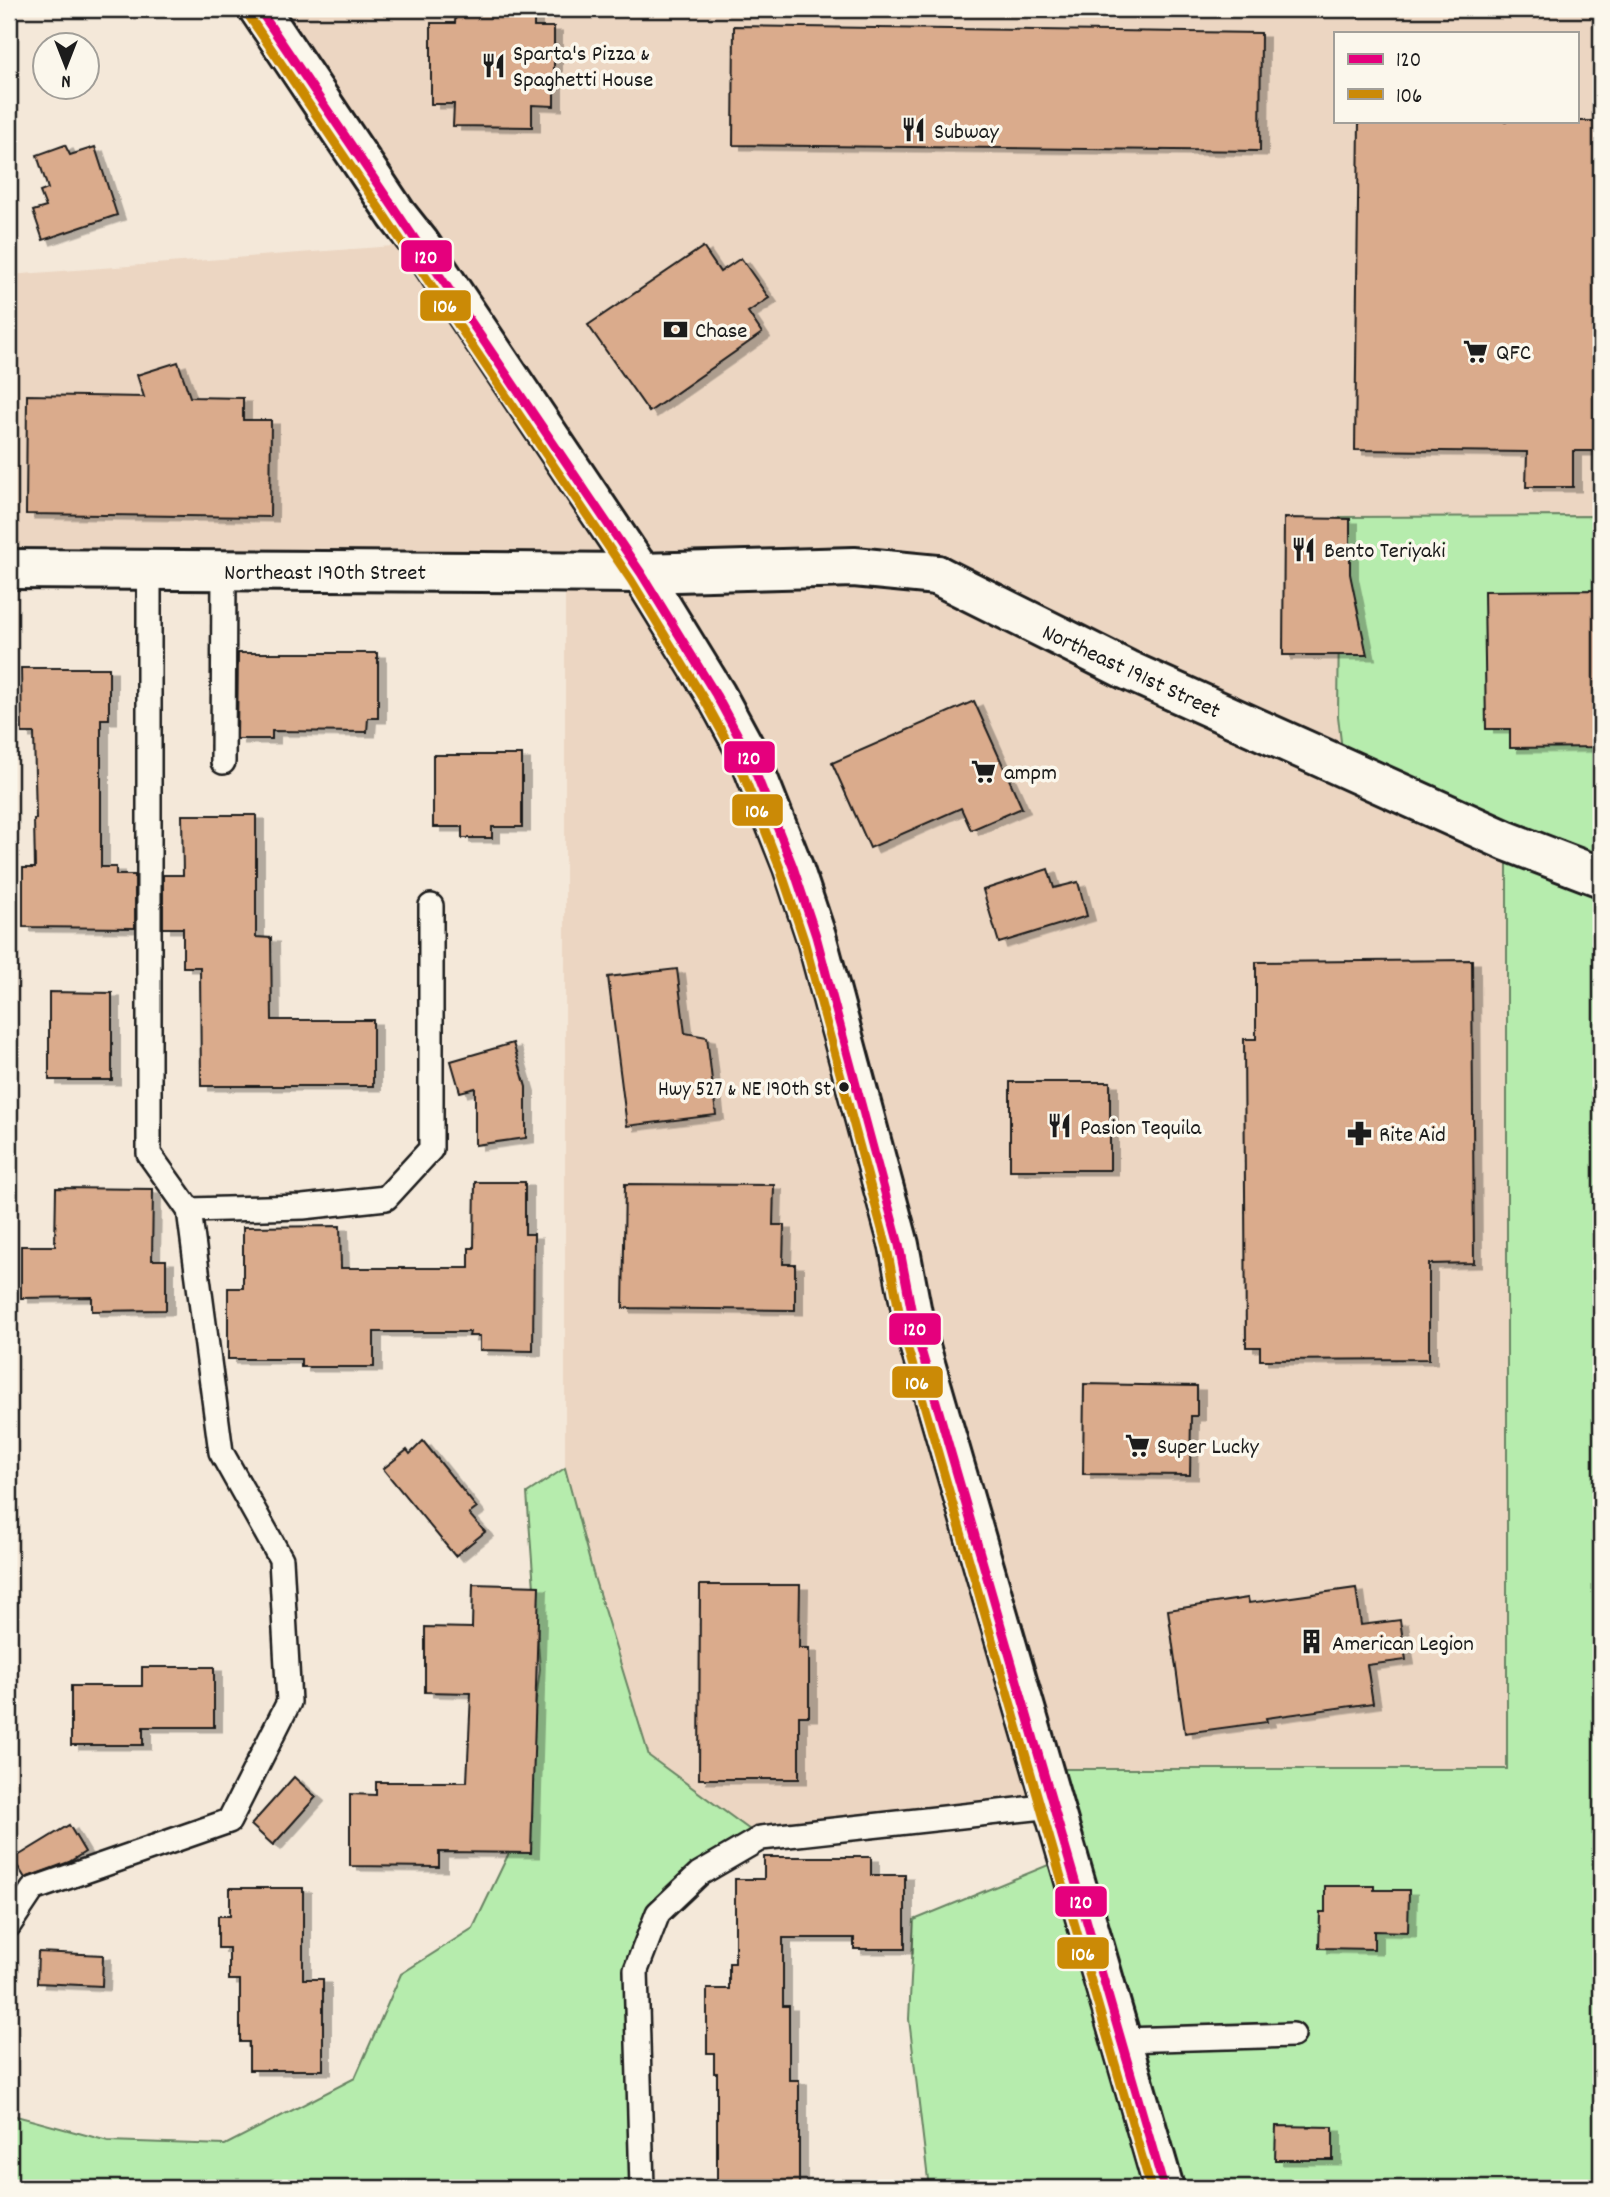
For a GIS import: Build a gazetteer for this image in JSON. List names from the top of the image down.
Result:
{
  "streets": {
    "main road": ["Northeast 190th Street", "Northeast 191st Street"]
  },
  "crossings": [
    ["Northeast 190th Street", "Northeast 191st Street"]
  ],
  "places": {
    "restaurant": [
      "Sparta's Pizza & Spaghetti House",
      "Subway",
      "Bento Teriyaki",
      "Pasion Tequila"
    ],
    "bank": ["Chase"],
    "supermarket": ["QFC", "ampm", "Super Lucky"],
    "other": ["Hwy 527 & NE 190th St"],
    "pharmacy": ["Rite Aid"],
    "building": ["American Legion"]
  },
  "lines": ["transit line 120", "transit line 106"],
  "legend": ["120", "106"],
  "north": "bottom"
}
